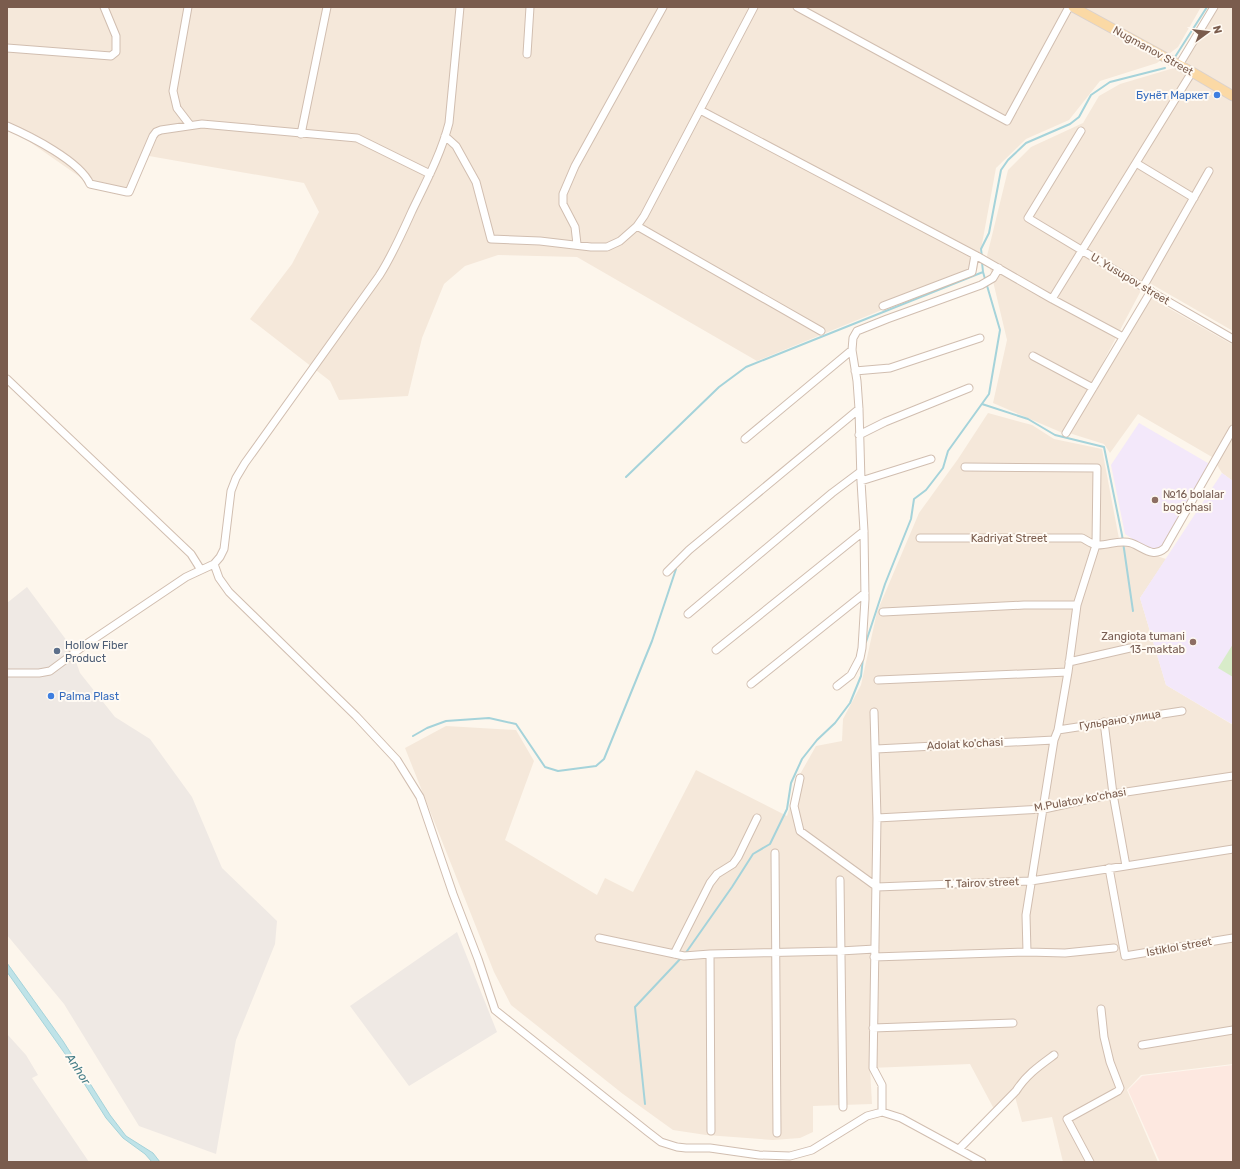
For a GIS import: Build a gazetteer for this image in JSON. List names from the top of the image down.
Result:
{
  "streets": {
    "main road": ["Nugmanov Street"],
    "street": [
      "U. Yusupov street",
      "Kadriyat Street",
      "Гульрано улица",
      "Adolat ko'chasi",
      "M.Pulatov ko'chasi",
      "T. Tairov street",
      "Istiklol street"
    ]
  },
  "crossings": [
    ["T. Tairov street", "Istiklol street"]
  ],
  "water": ["Anhor"],
  "places": [
    "Бунёт Маркет",
    "№16 bolalar bog'chasi",
    "Zangiota tumani 13-maktab",
    "Hollow Fiber Product",
    "Palma Plast"
  ],
  "north": "right"
}
